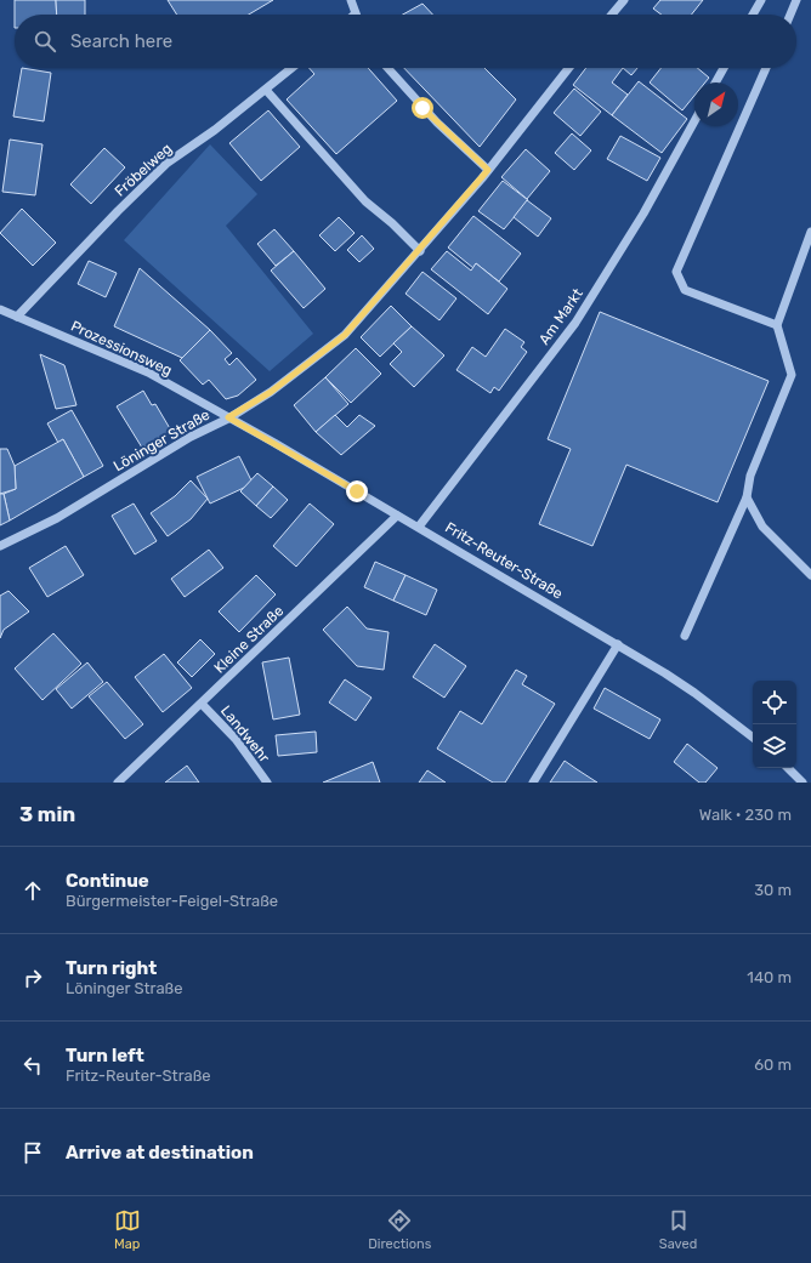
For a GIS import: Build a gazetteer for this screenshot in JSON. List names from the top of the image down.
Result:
{
  "streets": {
    "street": [
      "Fröbelweg",
      "Am Markt",
      "Prozessionsweg",
      "Löninger Straße",
      "Fritz-Reuter-Straße",
      "Kleine Straße",
      "Landwehr"
    ]
  },
  "crossings": [
    ["Fröbelweg", "Prozessionsweg"],
    ["Am Markt", "Fritz-Reuter-Straße"],
    ["Prozessionsweg", "Löninger Straße"],
    ["Prozessionsweg", "Fritz-Reuter-Straße"],
    ["Löninger Straße", "Fritz-Reuter-Straße"],
    ["Fritz-Reuter-Straße", "Kleine Straße"],
    ["Kleine Straße", "Landwehr"]
  ],
  "north": "top right",
  "page": {
    "search": "Search here",
    "heading": ["3 min", "Walk · 230 m"],
    "list": [
      ["Continue", "Bürgermeister-Feigel-Straße", "30 m"],
      ["Turn right", "Löninger Straße", "140 m"],
      ["Turn left", "Fritz-Reuter-Straße", "60 m"],
      "Arrive at destination"
    ],
    "nav": ["Map", "Directions", "Saved"]
  }
}
